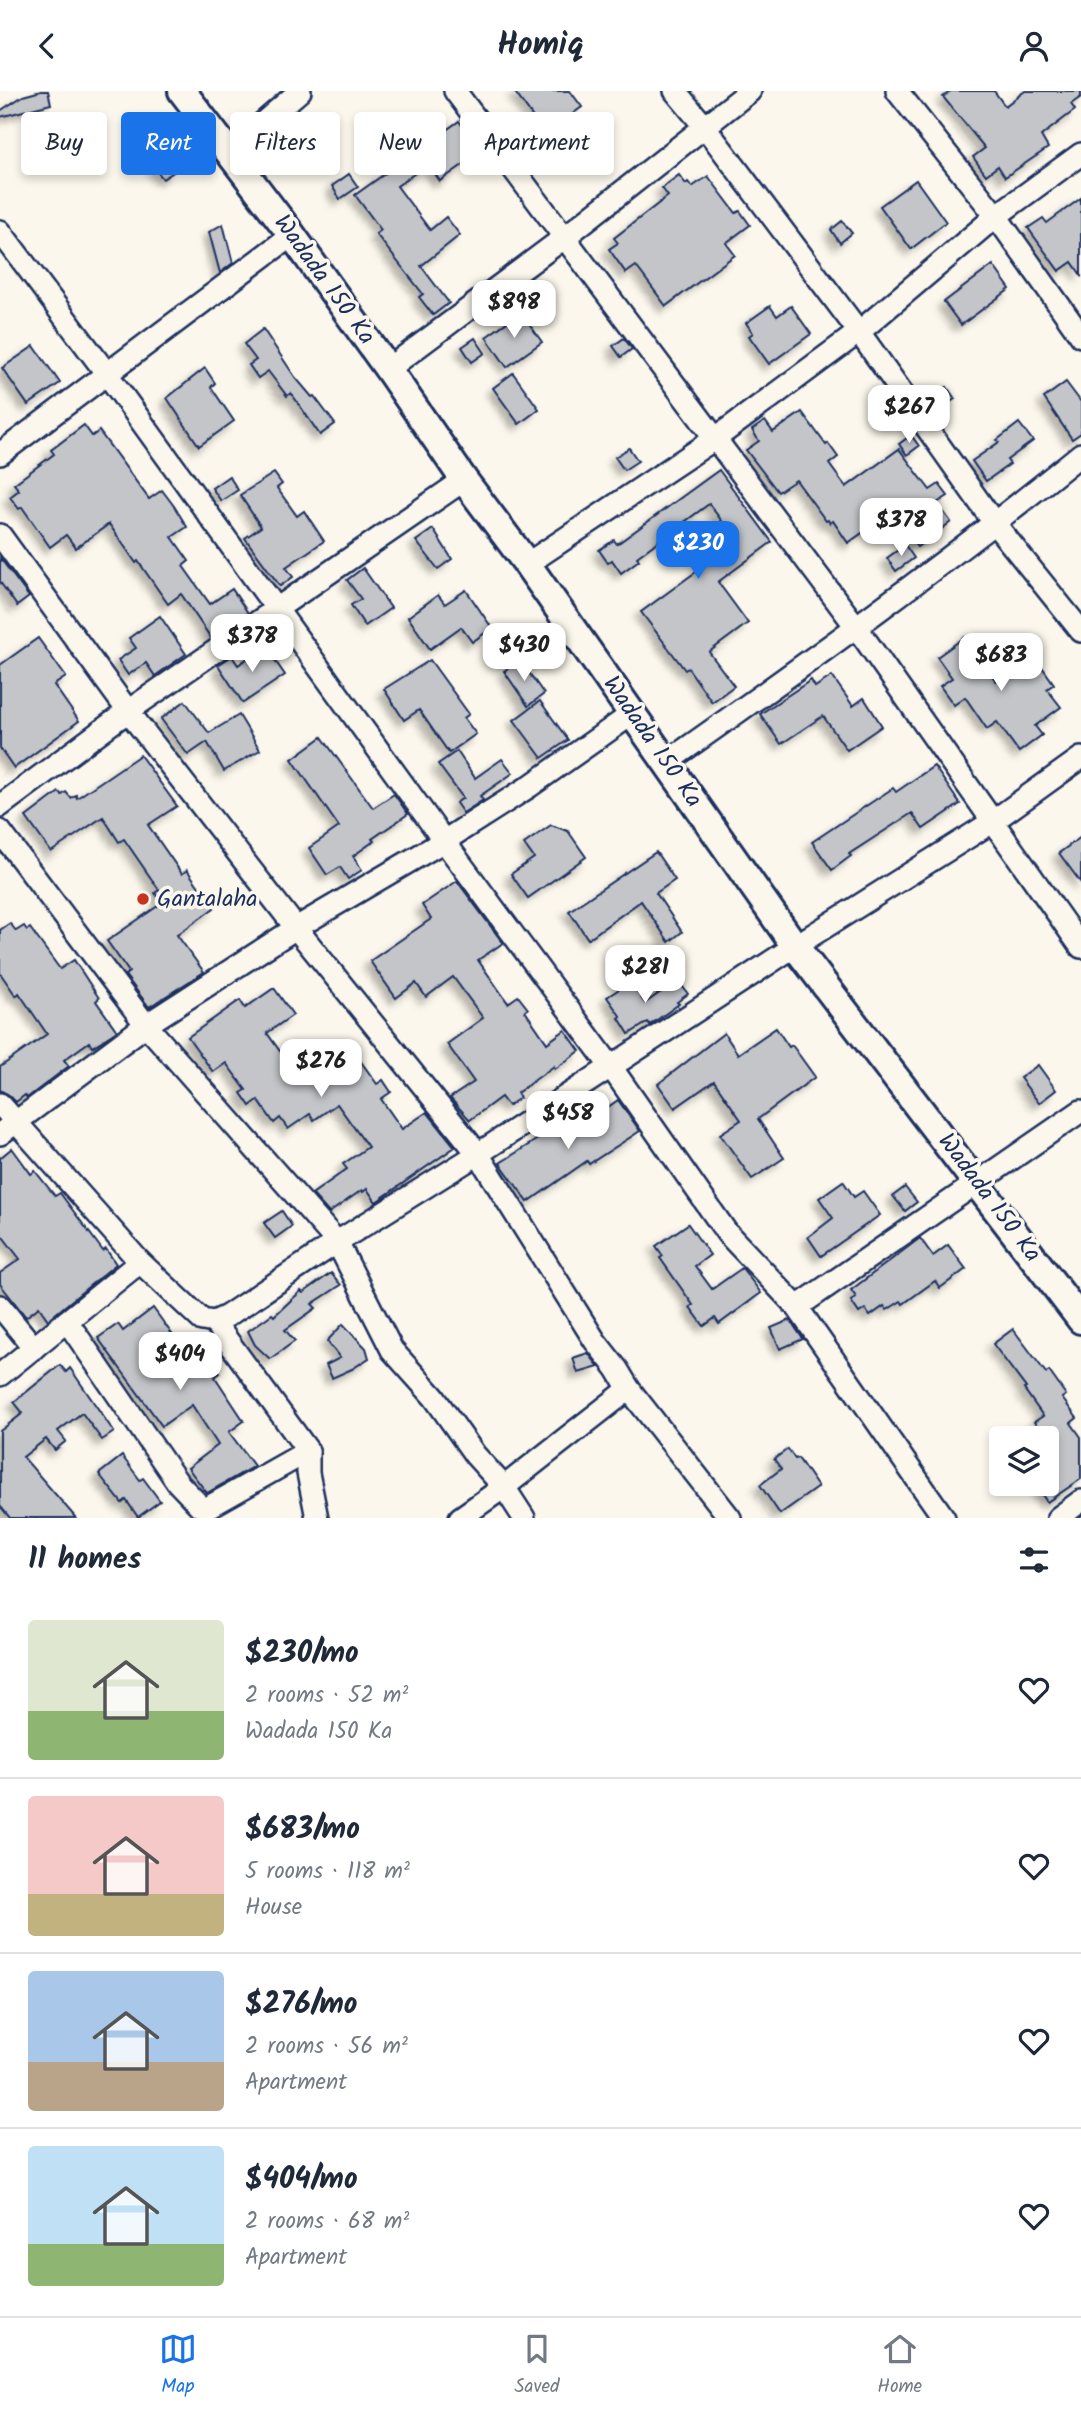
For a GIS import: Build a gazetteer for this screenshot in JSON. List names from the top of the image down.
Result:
{
  "streets": {
    "street": ["Wadada 150 Ka"]
  },
  "places": ["Gantalaha"],
  "page": {
    "header": "Homiq",
    "chip": [
      "Buy",
      "Rent",
      "Filters",
      "New",
      "Apartment"
    ],
    "price": [
      "$898",
      "$267",
      "$378",
      "$230",
      "$378",
      "$430",
      "$683",
      "$281",
      "$276",
      "$458",
      "$404"
    ],
    "heading": "11 homes",
    "list": [
      {
        "name": "$230/mo",
        "note": "2 rooms · 52 m² · Wadada 150 Ka"
      },
      {
        "name": "$683/mo",
        "note": "5 rooms · 118 m² · House"
      },
      {
        "name": "$276/mo",
        "note": "2 rooms · 56 m² · Apartment"
      },
      {
        "name": "$404/mo",
        "note": "2 rooms · 68 m² · Apartment"
      }
    ],
    "tabs": ["Map", "Saved", "Home"]
  }
}
